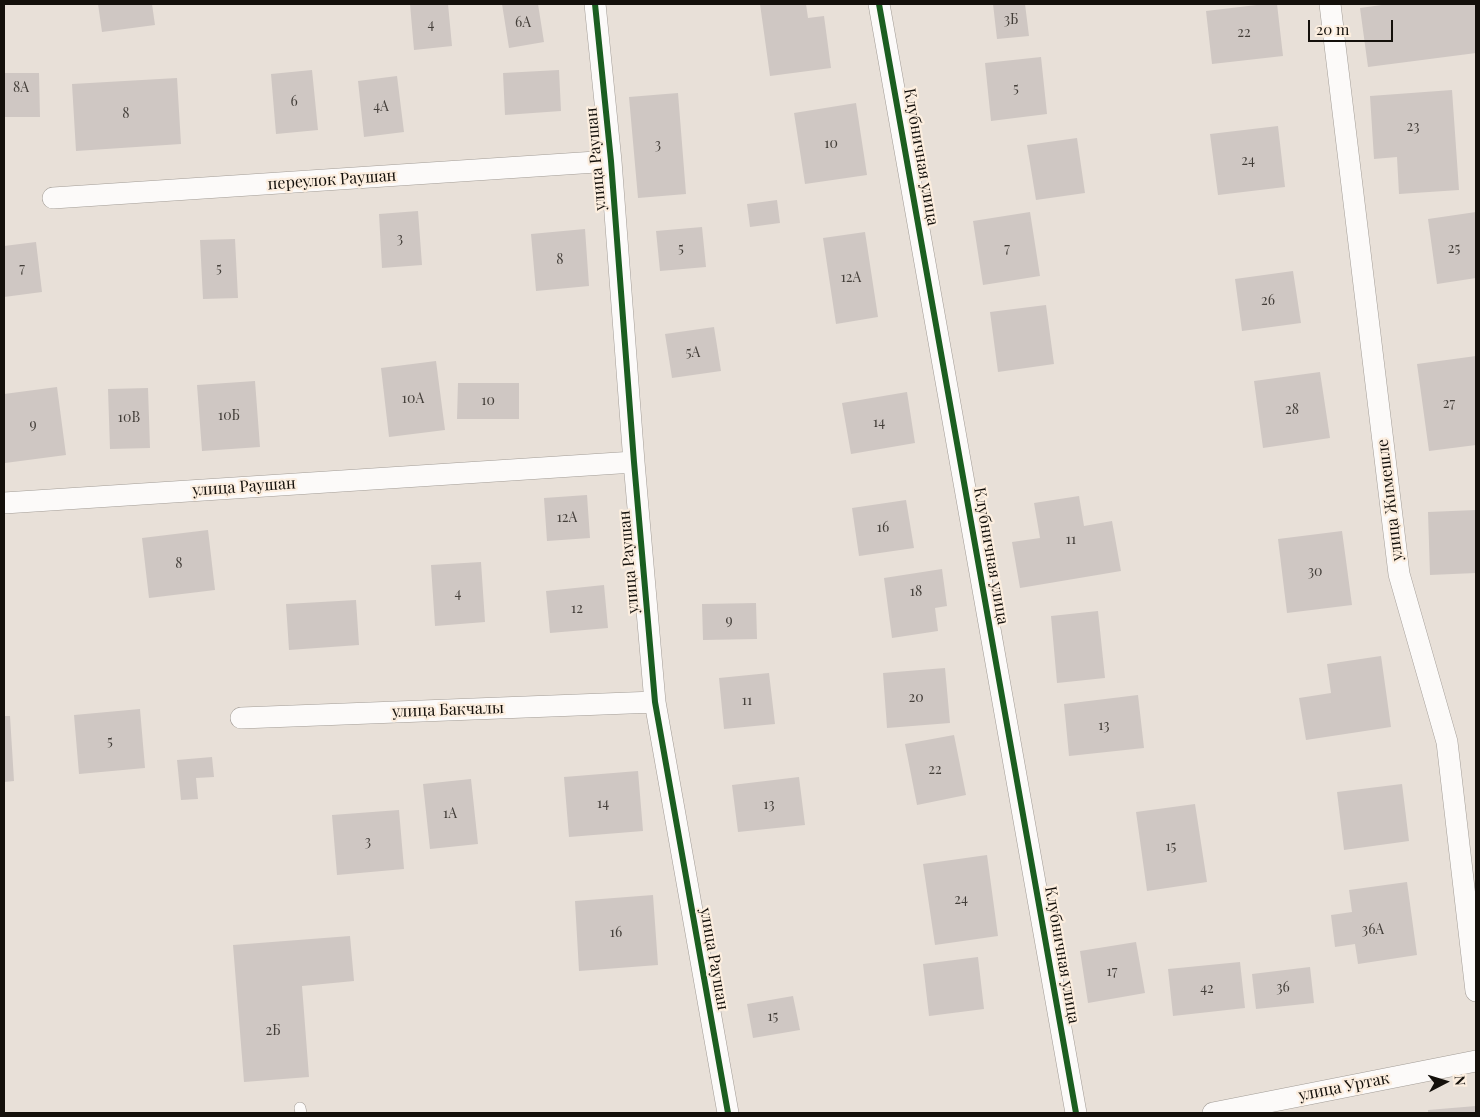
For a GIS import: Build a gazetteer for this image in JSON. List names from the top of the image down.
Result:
{
  "streets": {
    "street": [
      "Клубничная улица",
      "улица Раушан",
      "переулок Раушан",
      "улица Жимешле",
      "улица Бакчалы",
      "улица Уртак"
    ]
  },
  "crossings": [
    ["улица Раушан", "переулок Раушан"],
    ["улица Раушан", "улица Бакчалы"]
  ],
  "house_numbers": [
    "3Б",
    "6А",
    "4",
    "22",
    "8А",
    "5",
    "6",
    "4А",
    "8",
    "23",
    "10",
    "3",
    "24",
    "3",
    "5",
    "7",
    "25",
    "8",
    "7",
    "5",
    "12А",
    "26",
    "5А",
    "10А",
    "10",
    "27",
    "28",
    "10Б",
    "10В",
    "14",
    "9",
    "12А",
    "16",
    "11",
    "8",
    "30",
    "18",
    "4",
    "12",
    "9",
    "20",
    "11",
    "13",
    "5",
    "22",
    "14",
    "13",
    "1А",
    "3",
    "15",
    "24",
    "36А",
    "16",
    "17",
    "36",
    "42",
    "15",
    "2Б"
  ],
  "scale_bar": "20 m",
  "north": "right"
}
